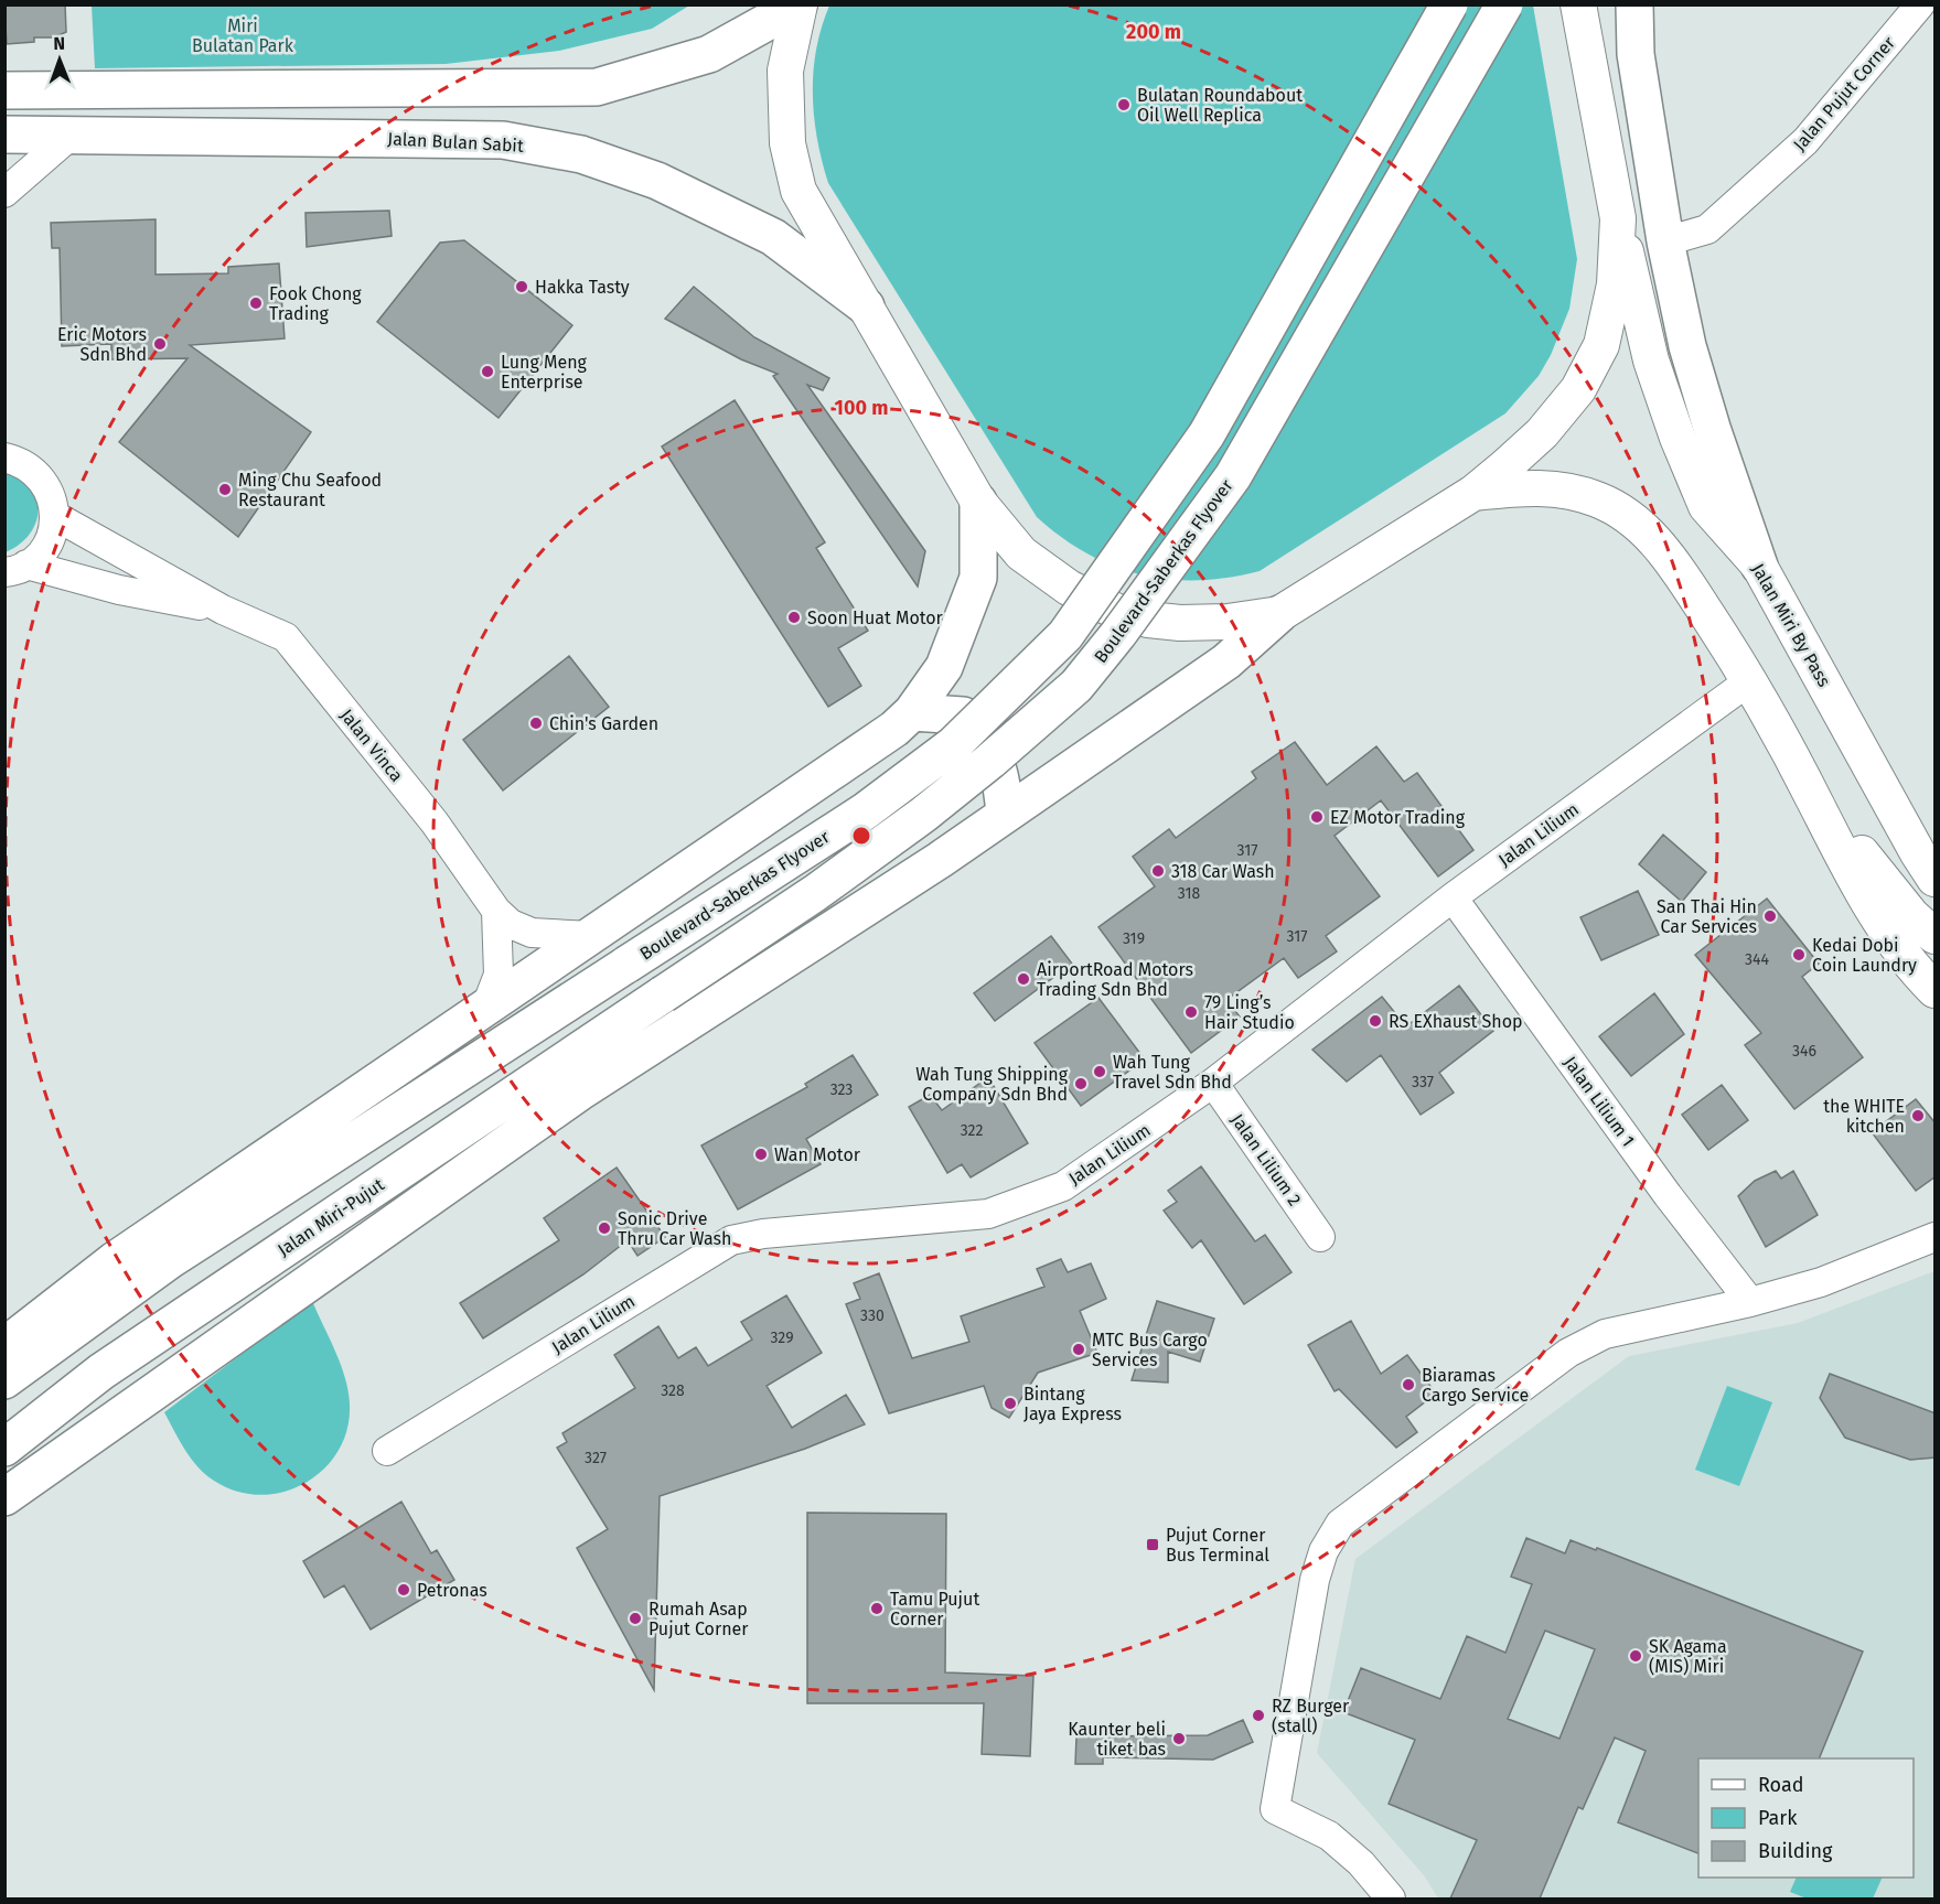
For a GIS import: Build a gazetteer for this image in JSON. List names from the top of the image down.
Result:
{
  "streets": {
    "main road": ["Jalan Bulan Sabit", "Boulevard-Saberkas Flyover", "Jalan Miri-Pujut"],
    "street": [
      "Jalan Pujut Corner",
      "Jalan Miri By Pass",
      "Jalan Vinca",
      "Jalan Lilium",
      "Jalan Lilium 1",
      "Jalan Lilium 2"
    ]
  },
  "crossings": [
    ["Boulevard-Saberkas Flyover", "Jalan Miri-Pujut"],
    ["Jalan Lilium", "Jalan Lilium 1"],
    ["Jalan Lilium", "Jalan Lilium 2"]
  ],
  "parks": ["Miri Bulatan Park"],
  "places": {
    "other": [
      "Bulatan Roundabout Oil Well Replica",
      "Hakka Tasty",
      "Fook Chong Trading",
      "Eric Motors Sdn Bhd",
      "Lung Meng Enterprise",
      "Ming Chu Seafood Restaurant",
      "Soon Huat Motor",
      "Chin's Garden",
      "EZ Motor Trading",
      "318 Car Wash",
      "San Thai Hin Car Services",
      "Kedai Dobi Coin Laundry",
      "AirportRoad Motors Trading Sdn Bhd",
      "79 Ling’s Hair Studio",
      "RS EXhaust Shop",
      "Wah Tung Travel Sdn Bhd",
      "Wah Tung Shipping Company Sdn Bhd",
      "the WHITE kitchen",
      "Wan Motor",
      "Sonic Drive Thru Car Wash",
      "MTC Bus Cargo Services",
      "Biaramas Cargo Service",
      "Bintang Jaya Express",
      "Petronas",
      "Tamu Pujut Corner",
      "Rumah Asap Pujut Corner",
      "SK Agama (MIS) Miri",
      "RZ Burger (stall)",
      "Kaunter beli tiket bas"
    ],
    "transit": ["Pujut Corner Bus Terminal"]
  },
  "house_numbers": [
    "317",
    "318",
    "317",
    "319",
    "344",
    "346",
    "337",
    "323",
    "322",
    "330",
    "329",
    "328",
    "327"
  ],
  "legend": ["Road", "Park", "Building"],
  "north": "top",
  "rings": ["200 m", "100 m"]
}
